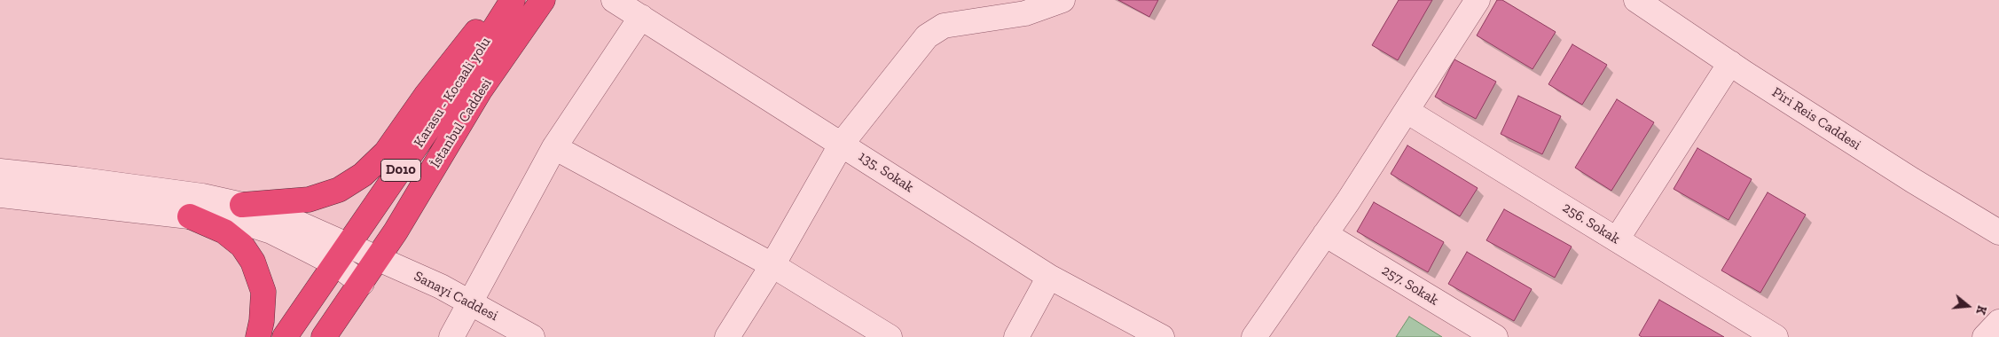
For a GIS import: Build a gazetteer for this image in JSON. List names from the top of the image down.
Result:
{
  "streets": {
    "highway": ["Karasu - Kocaali yolu", "İstanbul Caddesi", "D010"],
    "street": [
      "Piri Reis Caddesi",
      "135. Sokak",
      "256. Sokak",
      "257. Sokak",
      "Sanayi Caddesi"
    ]
  },
  "crossings": [
    ["Karasu - Kocaali yolu", "Sanayi Caddesi"],
    ["İstanbul Caddesi", "Sanayi Caddesi"]
  ],
  "north": "right"
}
